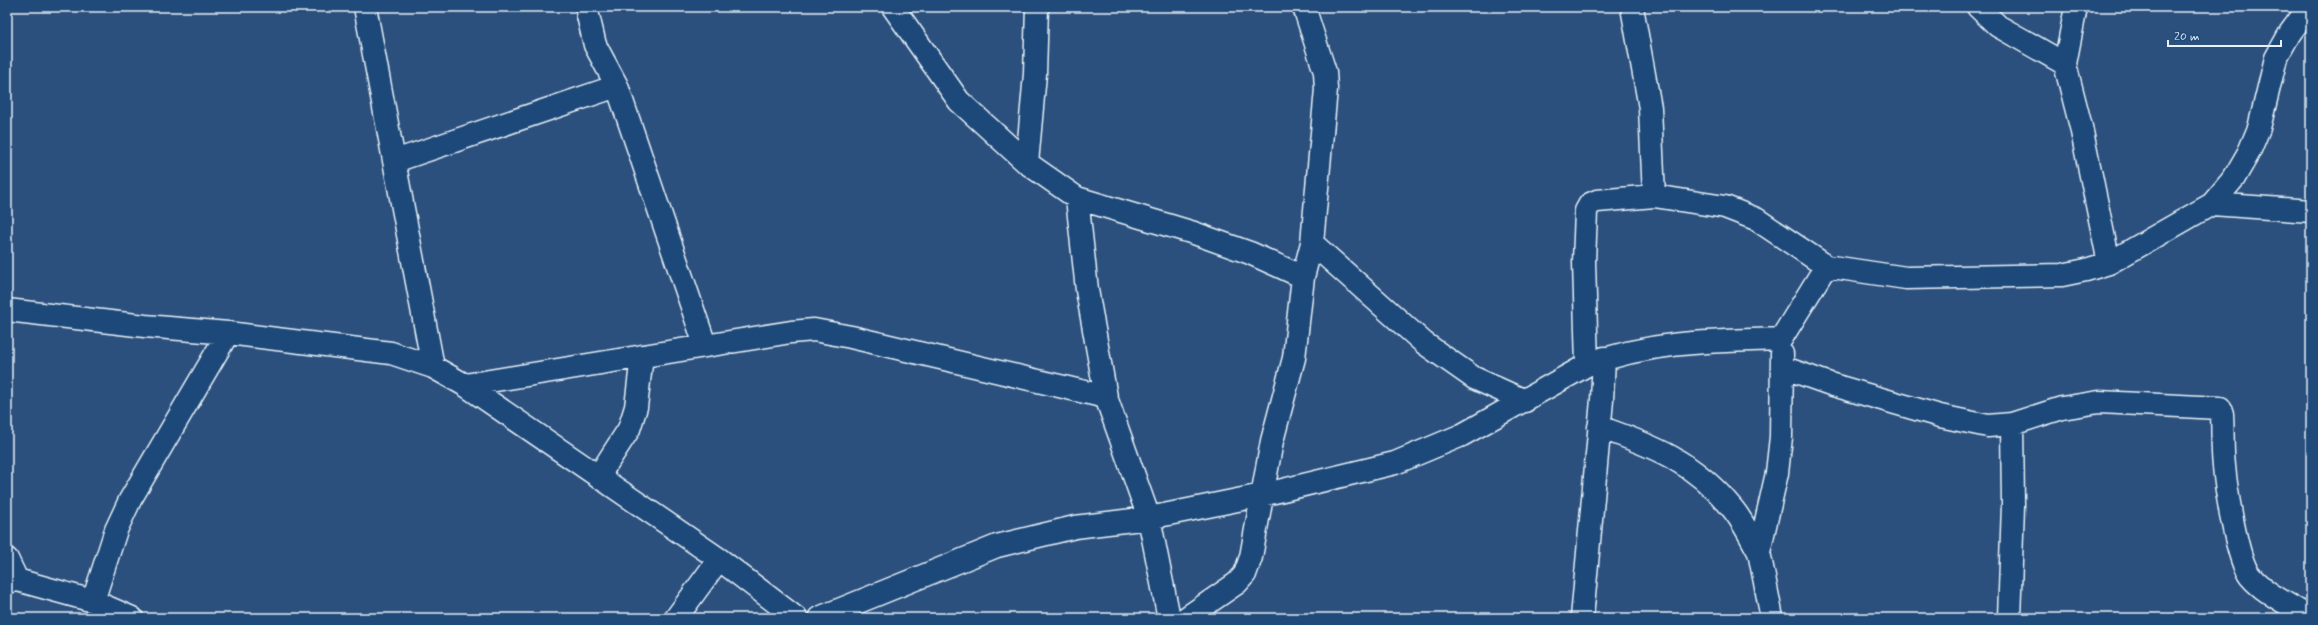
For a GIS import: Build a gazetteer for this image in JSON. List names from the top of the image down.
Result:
{
  "scale_bar": "20 m"
}
